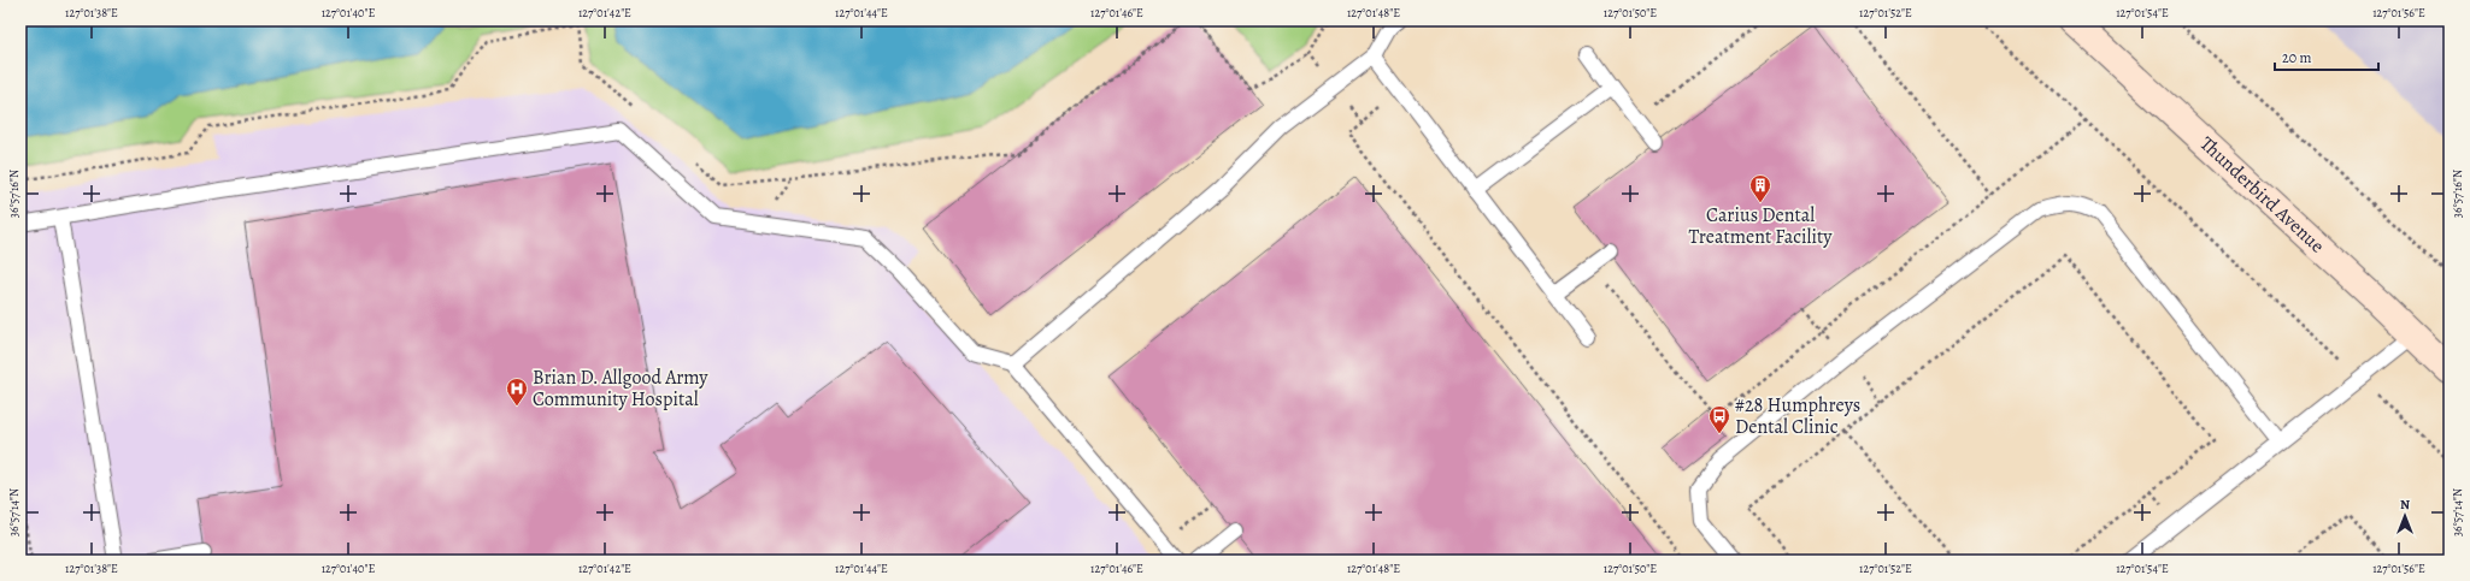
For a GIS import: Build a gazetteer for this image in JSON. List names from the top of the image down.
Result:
{
  "streets": {
    "main road": ["Thunderbird Avenue"]
  },
  "places": {
    "building": ["Carius Dental Treatment Facility"],
    "hospital": ["Brian D. Allgood Army Community Hospital"],
    "bus stop": ["#28 Humphreys Dental Clinic"]
  },
  "scale_bar": "20 m",
  "north": "top",
  "coordinates": [
    "127°01'38\"E",
    "127°01'40\"E",
    "127°01'42\"E",
    "127°01'44\"E",
    "127°01'46\"E",
    "127°01'48\"E",
    "127°01'50\"E",
    "127°01'52\"E",
    "127°01'54\"E",
    "127°01'56\"E",
    "36°57'16\"N",
    "36°57'14\"N"
  ]
}
